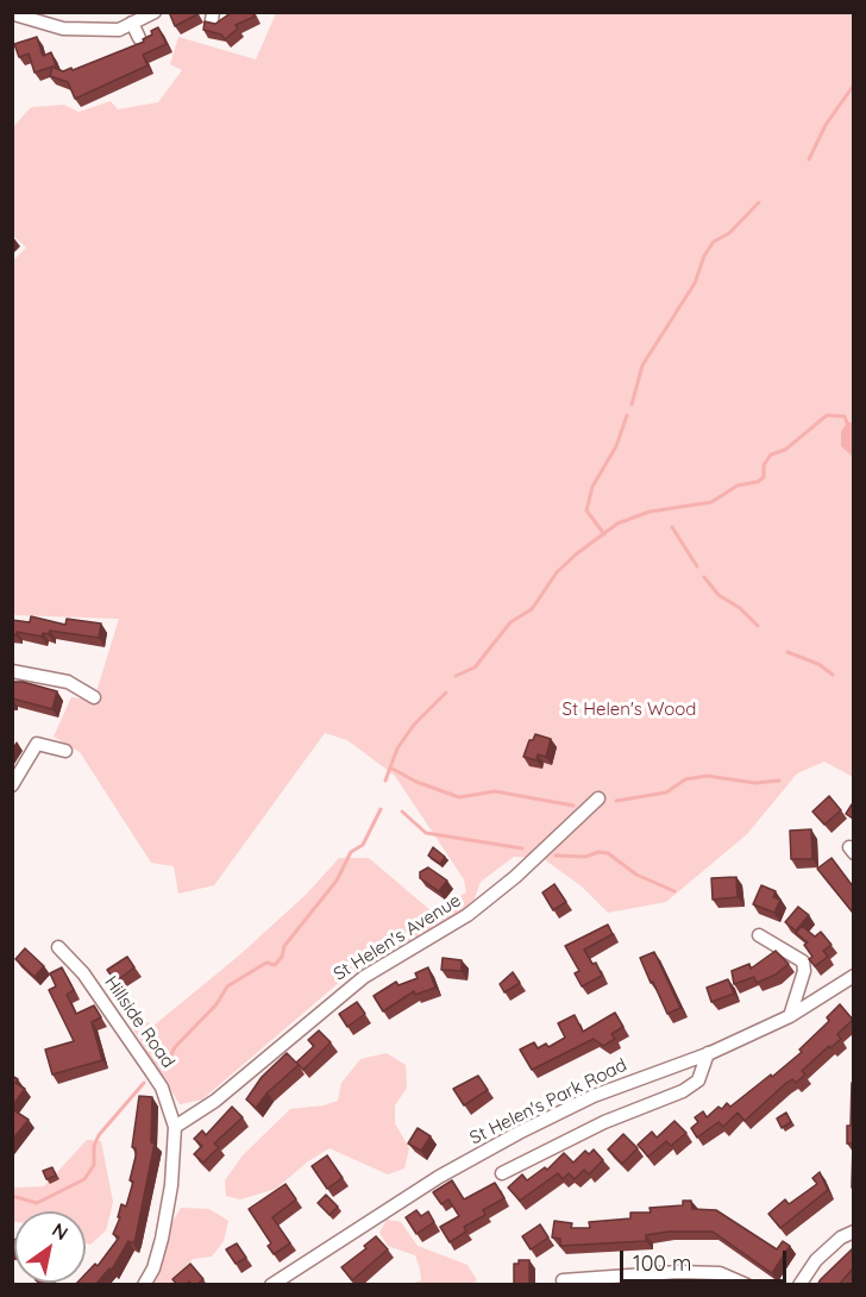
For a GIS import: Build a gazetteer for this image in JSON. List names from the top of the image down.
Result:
{
  "streets": {
    "street": ["St Helen's Avenue", "Hillside Road", "St Helen's Park Road"]
  },
  "crossings": [
    ["St Helen's Avenue", "Hillside Road"]
  ],
  "parks": ["St Helen's Wood"],
  "scale_bar": "100 m",
  "north": "top right"
}
